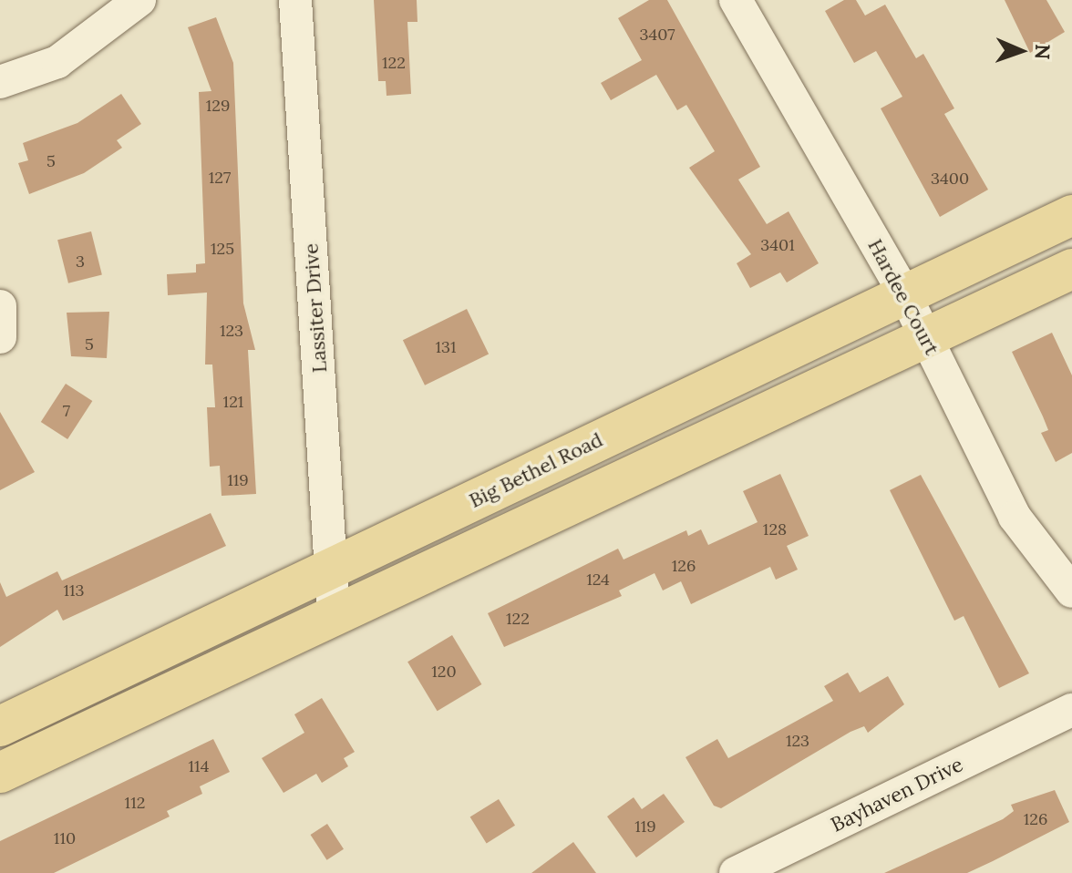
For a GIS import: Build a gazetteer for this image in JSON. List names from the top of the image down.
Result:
{
  "streets": {
    "main road": ["Big Bethel Road"],
    "street": ["Hardee Court", "Lassiter Drive", "Bayhaven Drive"]
  },
  "crossings": [
    ["Hardee Court", "Big Bethel Road"],
    ["Lassiter Drive", "Big Bethel Road"]
  ],
  "house_numbers": [
    "3407",
    "122",
    "129",
    "5",
    "127",
    "3400",
    "3401",
    "125",
    "3",
    "123",
    "5",
    "131",
    "121",
    "7",
    "119",
    "128",
    "126",
    "124",
    "113",
    "122",
    "120",
    "123",
    "114",
    "112",
    "126",
    "119",
    "110"
  ],
  "north": "right"
}
